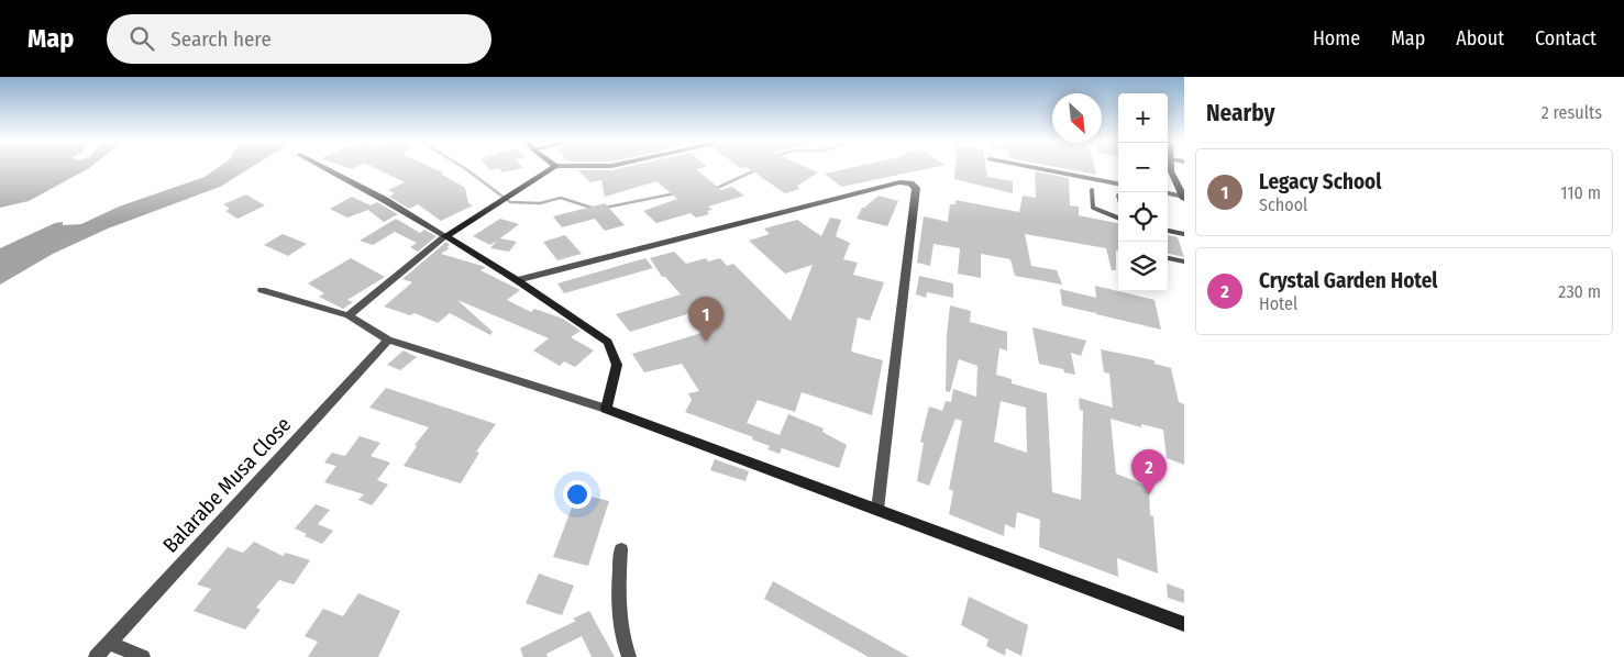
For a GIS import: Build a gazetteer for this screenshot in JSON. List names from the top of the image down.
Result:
{
  "streets": {
    "street": ["Balarabe Musa Close"]
  },
  "north": "bottom right",
  "page": {
    "header": "Map",
    "search": "Search here",
    "nav": [
      "Home",
      "Map",
      "About",
      "Contact"
    ],
    "heading": ["Nearby", "2 results"],
    "map_buttons": ["+", "−"],
    "list": [
      {
        "mark": "1",
        "name": "Legacy School",
        "note": "School",
        "value": "110 m"
      },
      {
        "mark": "2",
        "name": "Crystal Garden Hotel",
        "note": "Hotel",
        "value": "230 m"
      }
    ],
    "pins": ["1", "2"]
  }
}
